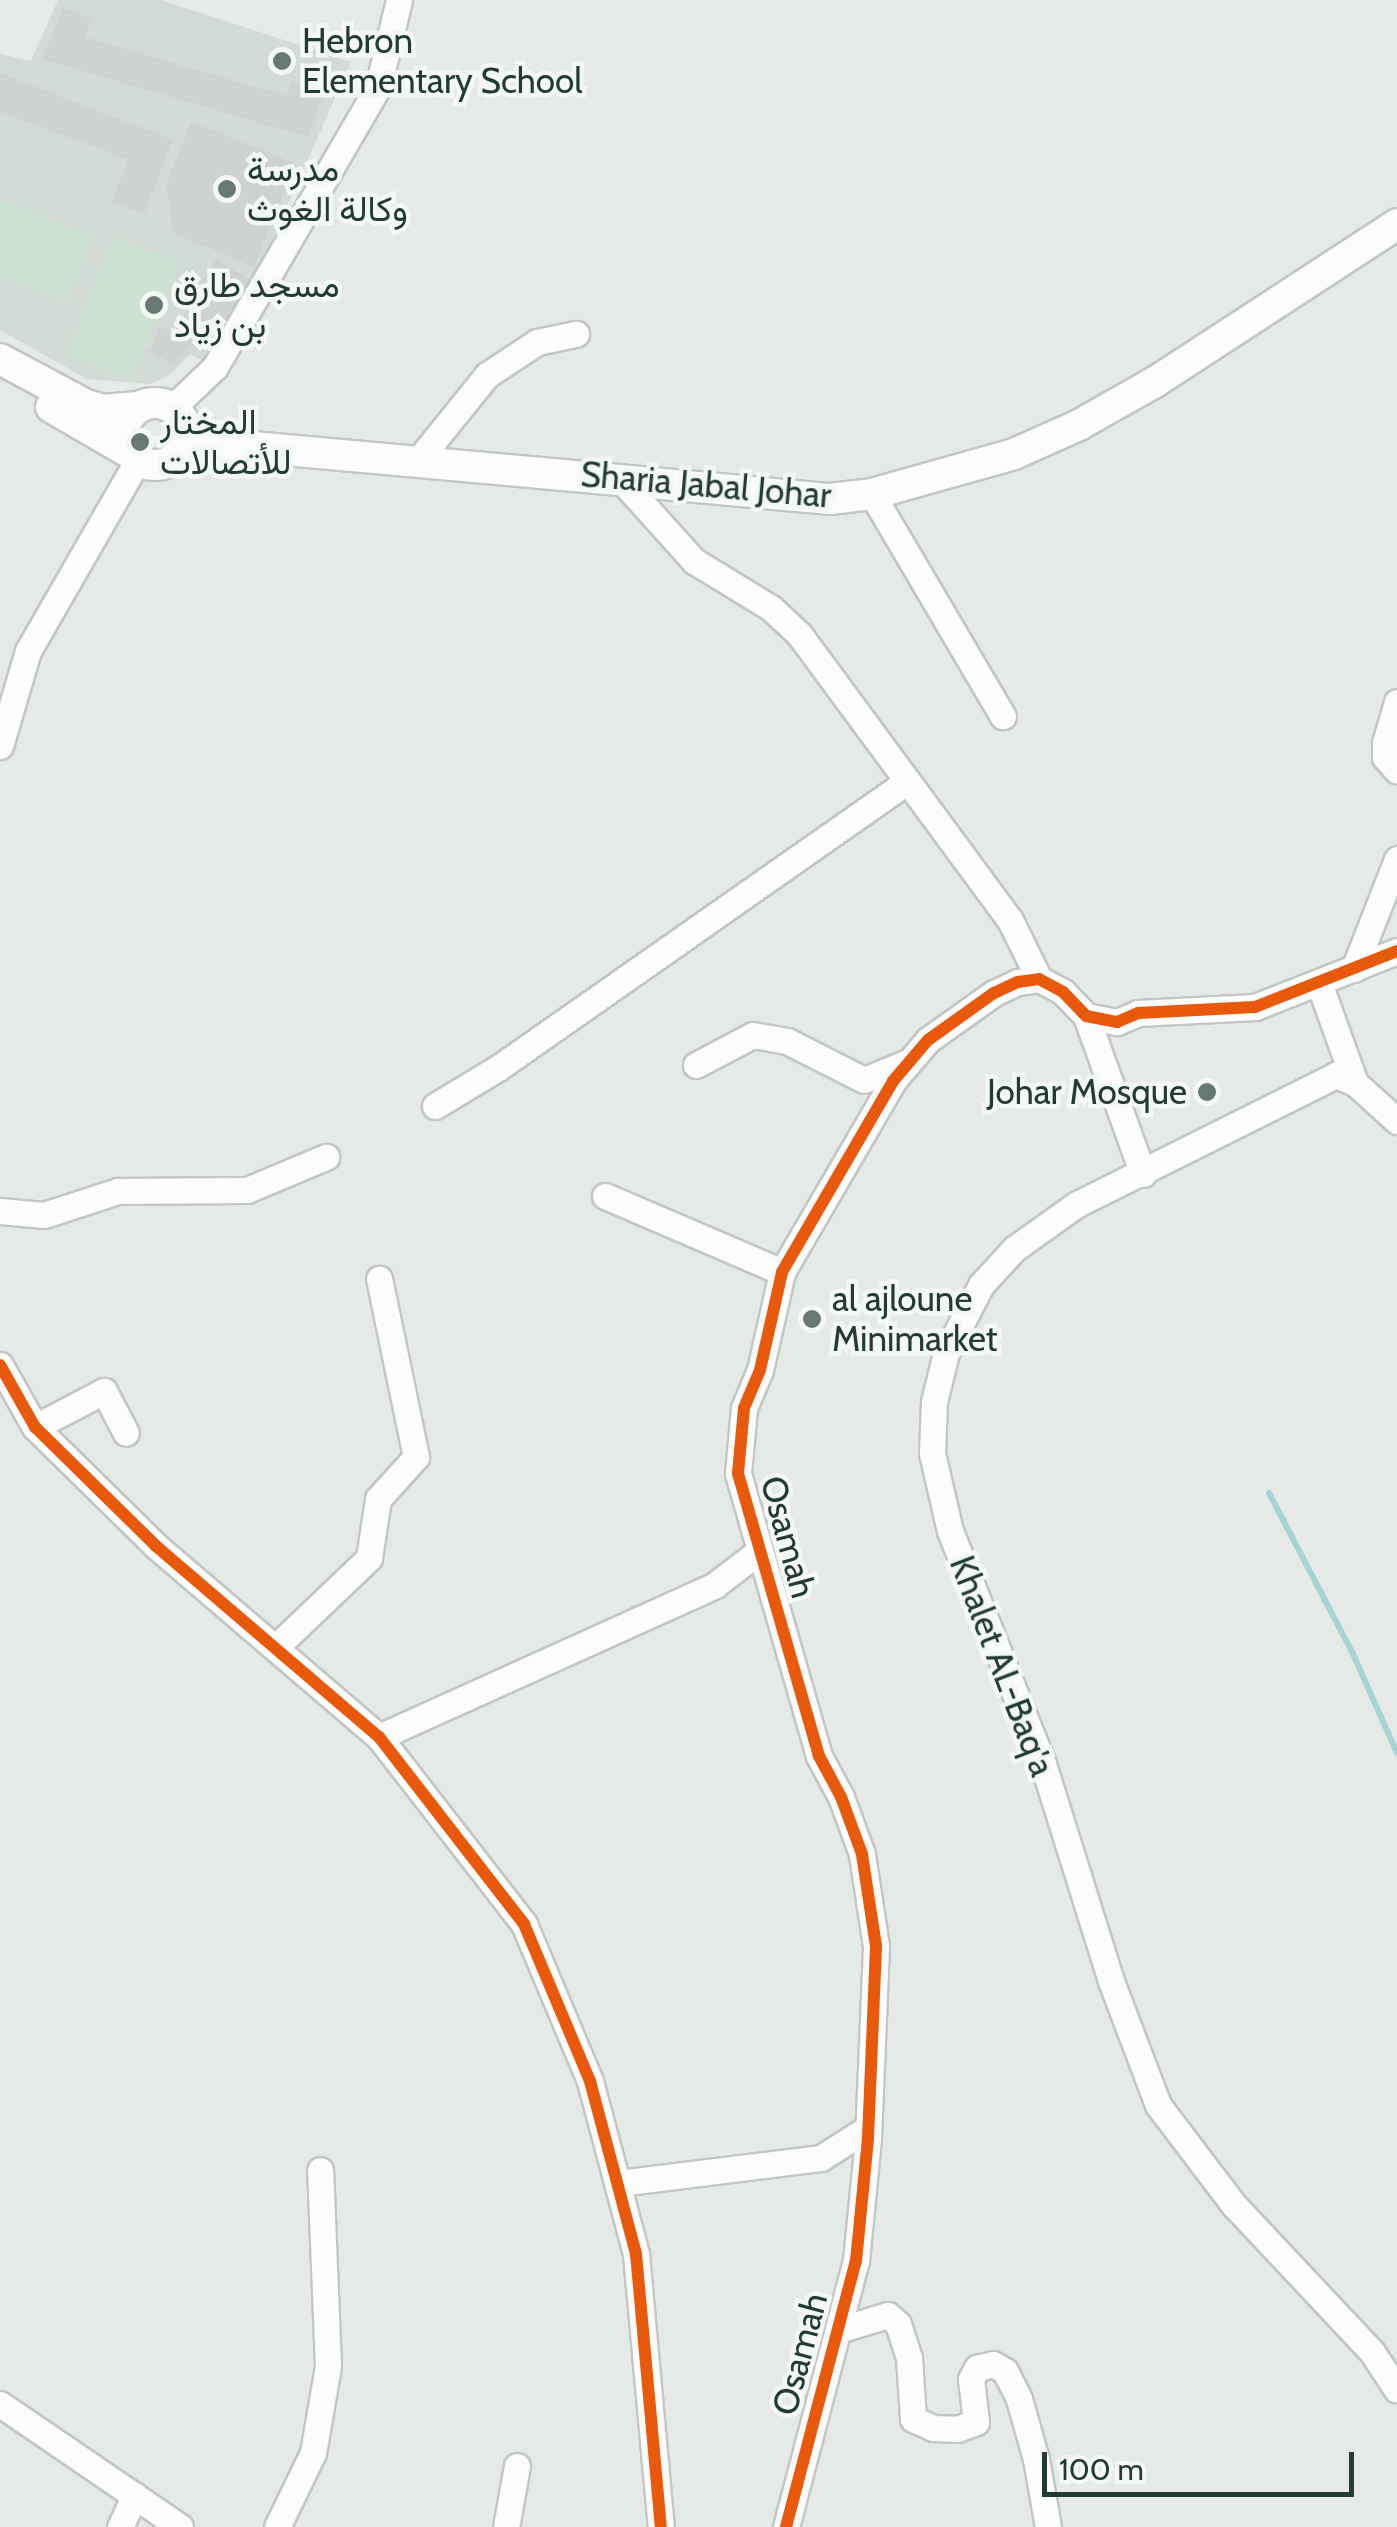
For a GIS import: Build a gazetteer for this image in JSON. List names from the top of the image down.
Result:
{
  "streets": {
    "street": ["Sharia Jabal Johar", "Osamah", "Khalet AL-Baq'a"]
  },
  "places": [
    "Hebron Elementary School",
    "مدرسة وكالة الغوث",
    "مسجد طارق بن زياد",
    "المختار للأتصالات",
    "Johar Mosque",
    "al ajloune Minimarket"
  ],
  "scale_bar": "100 m"
}
